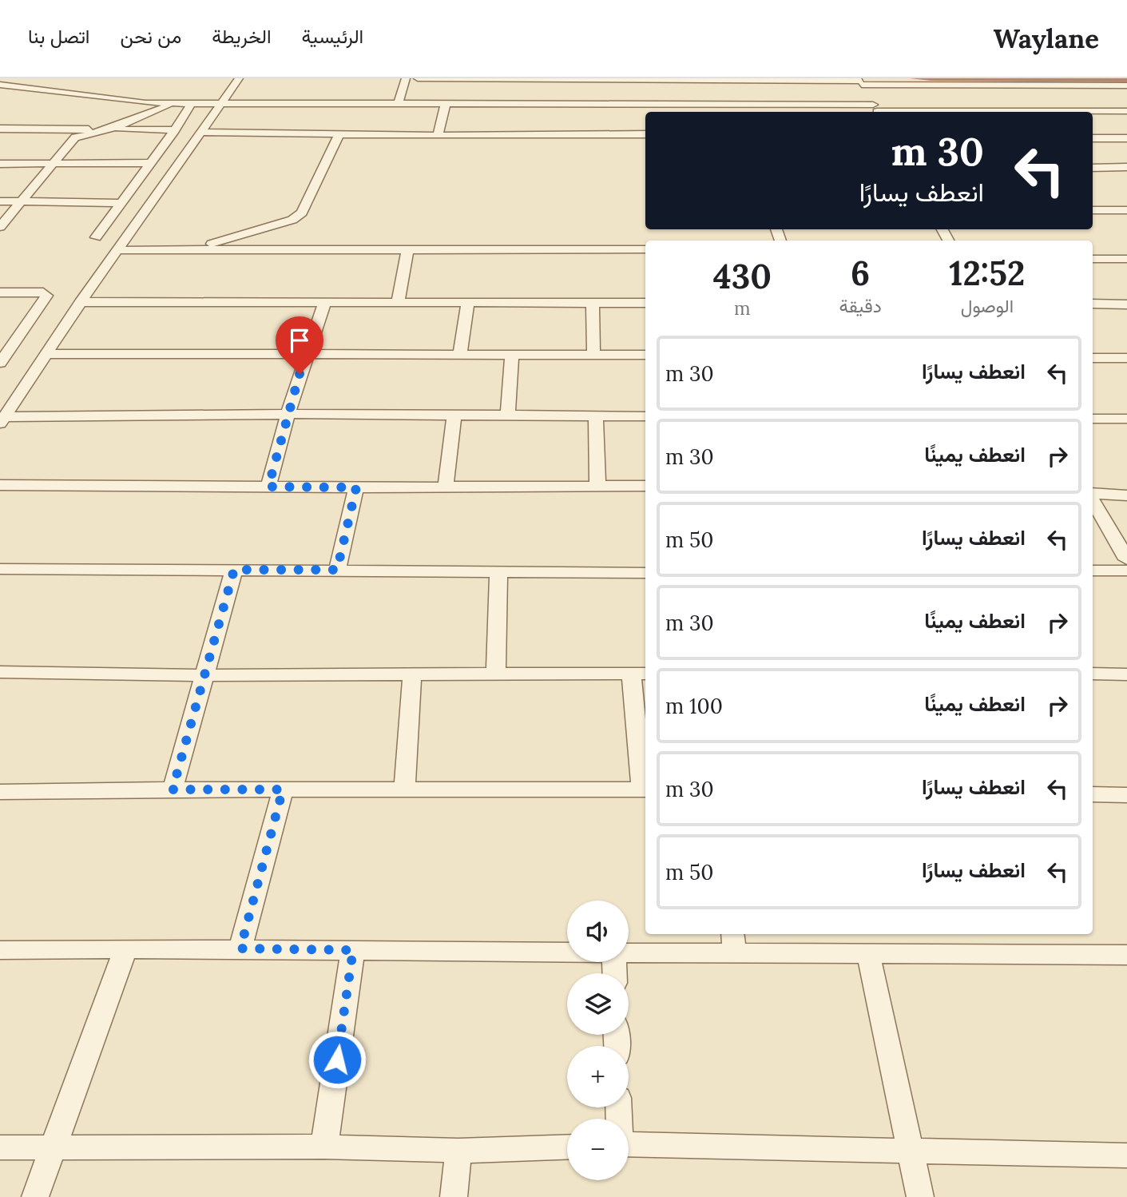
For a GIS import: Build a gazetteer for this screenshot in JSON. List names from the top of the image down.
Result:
{
  "page": {
    "header": "Waylane",
    "nav": [
      "الرئيسية",
      "الخريطة",
      "من نحن",
      "اتصل بنا"
    ],
    "turn": ["30 m", "انعطف يسارًا"],
    "eta": [
      "12:52",
      "الوصول",
      "6",
      "دقيقة",
      "430",
      "m"
    ],
    "list": [
      {
        "name": "انعطف يسارًا",
        "value": "30 m"
      },
      {
        "name": "انعطف يمينًا",
        "value": "30 m"
      },
      {
        "name": "انعطف يسارًا",
        "value": "50 m"
      },
      {
        "name": "انعطف يمينًا",
        "value": "30 m"
      },
      {
        "name": "انعطف يمينًا",
        "value": "100 m"
      },
      {
        "name": "انعطف يسارًا",
        "value": "30 m"
      },
      {
        "name": "انعطف يسارًا",
        "value": "50 m"
      }
    ],
    "map_buttons": ["+", "−"]
  }
}
